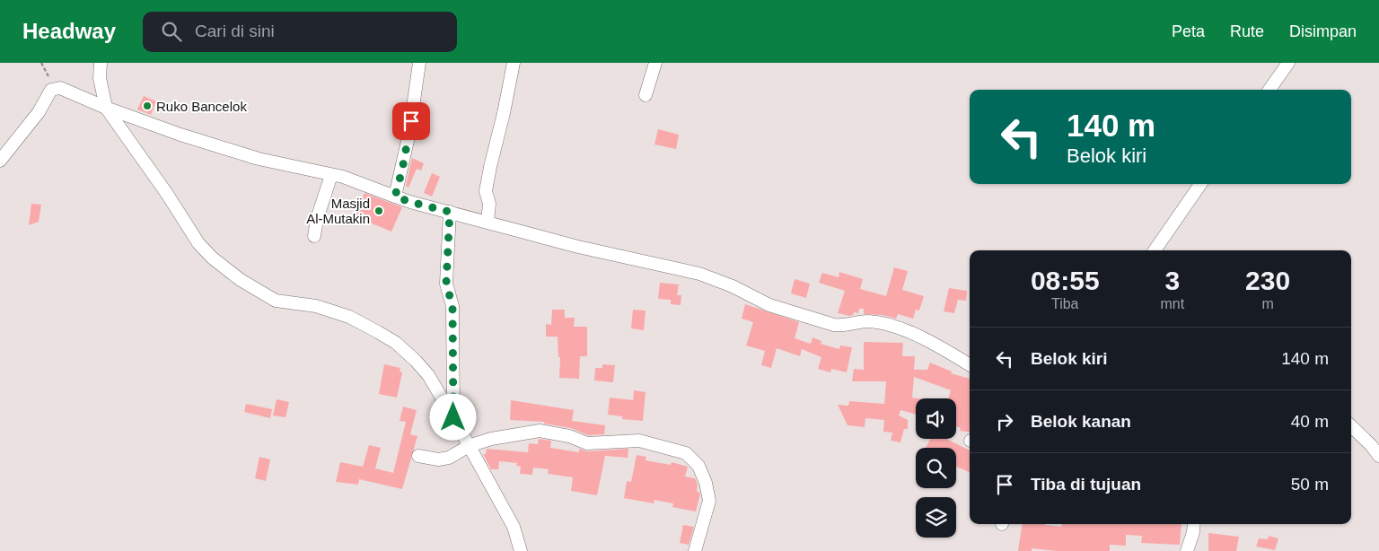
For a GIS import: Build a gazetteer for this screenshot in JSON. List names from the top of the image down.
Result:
{
  "places": ["Ruko Bancelok", "Masjid Al-Mutakin"],
  "page": {
    "header": "Headway",
    "search": "Cari di sini",
    "nav": ["Peta", "Rute", "Disimpan"],
    "turn": ["140 m", "Belok kiri"],
    "eta": [
      "08:55",
      "Tiba",
      "3",
      "mnt",
      "230",
      "m"
    ],
    "list": [
      {
        "name": "Belok kiri",
        "value": "140 m"
      },
      {
        "name": "Belok kanan",
        "value": "40 m"
      },
      {
        "name": "Tiba di tujuan",
        "value": "50 m"
      }
    ]
  }
}
